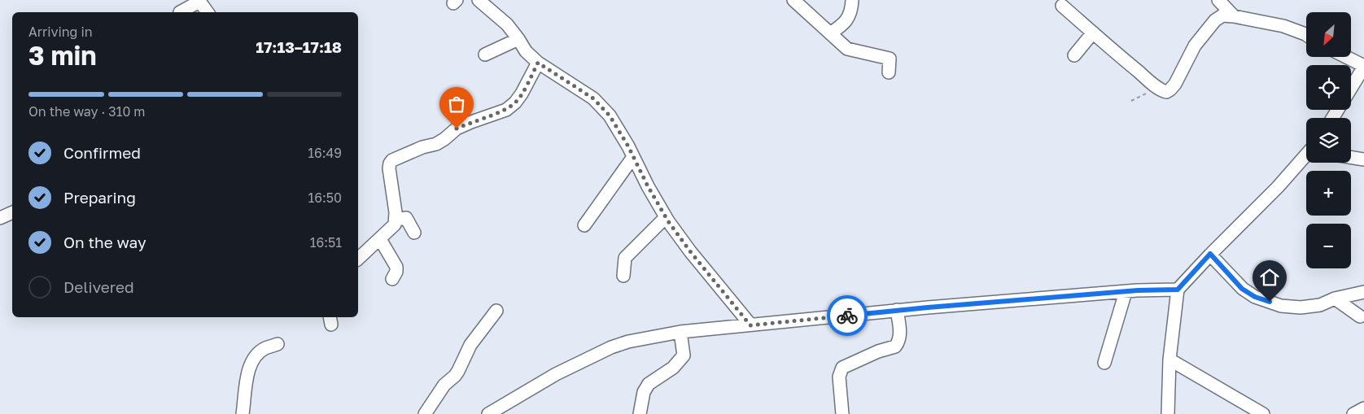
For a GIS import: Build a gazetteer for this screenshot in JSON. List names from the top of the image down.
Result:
{
  "north": "bottom left",
  "page": {
    "map_buttons": ["+", "−"],
    "heading": ["3 min", "Arriving in", "17:13–17:18"],
    "bar": "On the way · 310 m",
    "list": [
      ["Confirmed", "16:49"],
      ["Preparing", "16:50"],
      ["On the way", "16:51"],
      "Delivered"
    ]
  }
}
